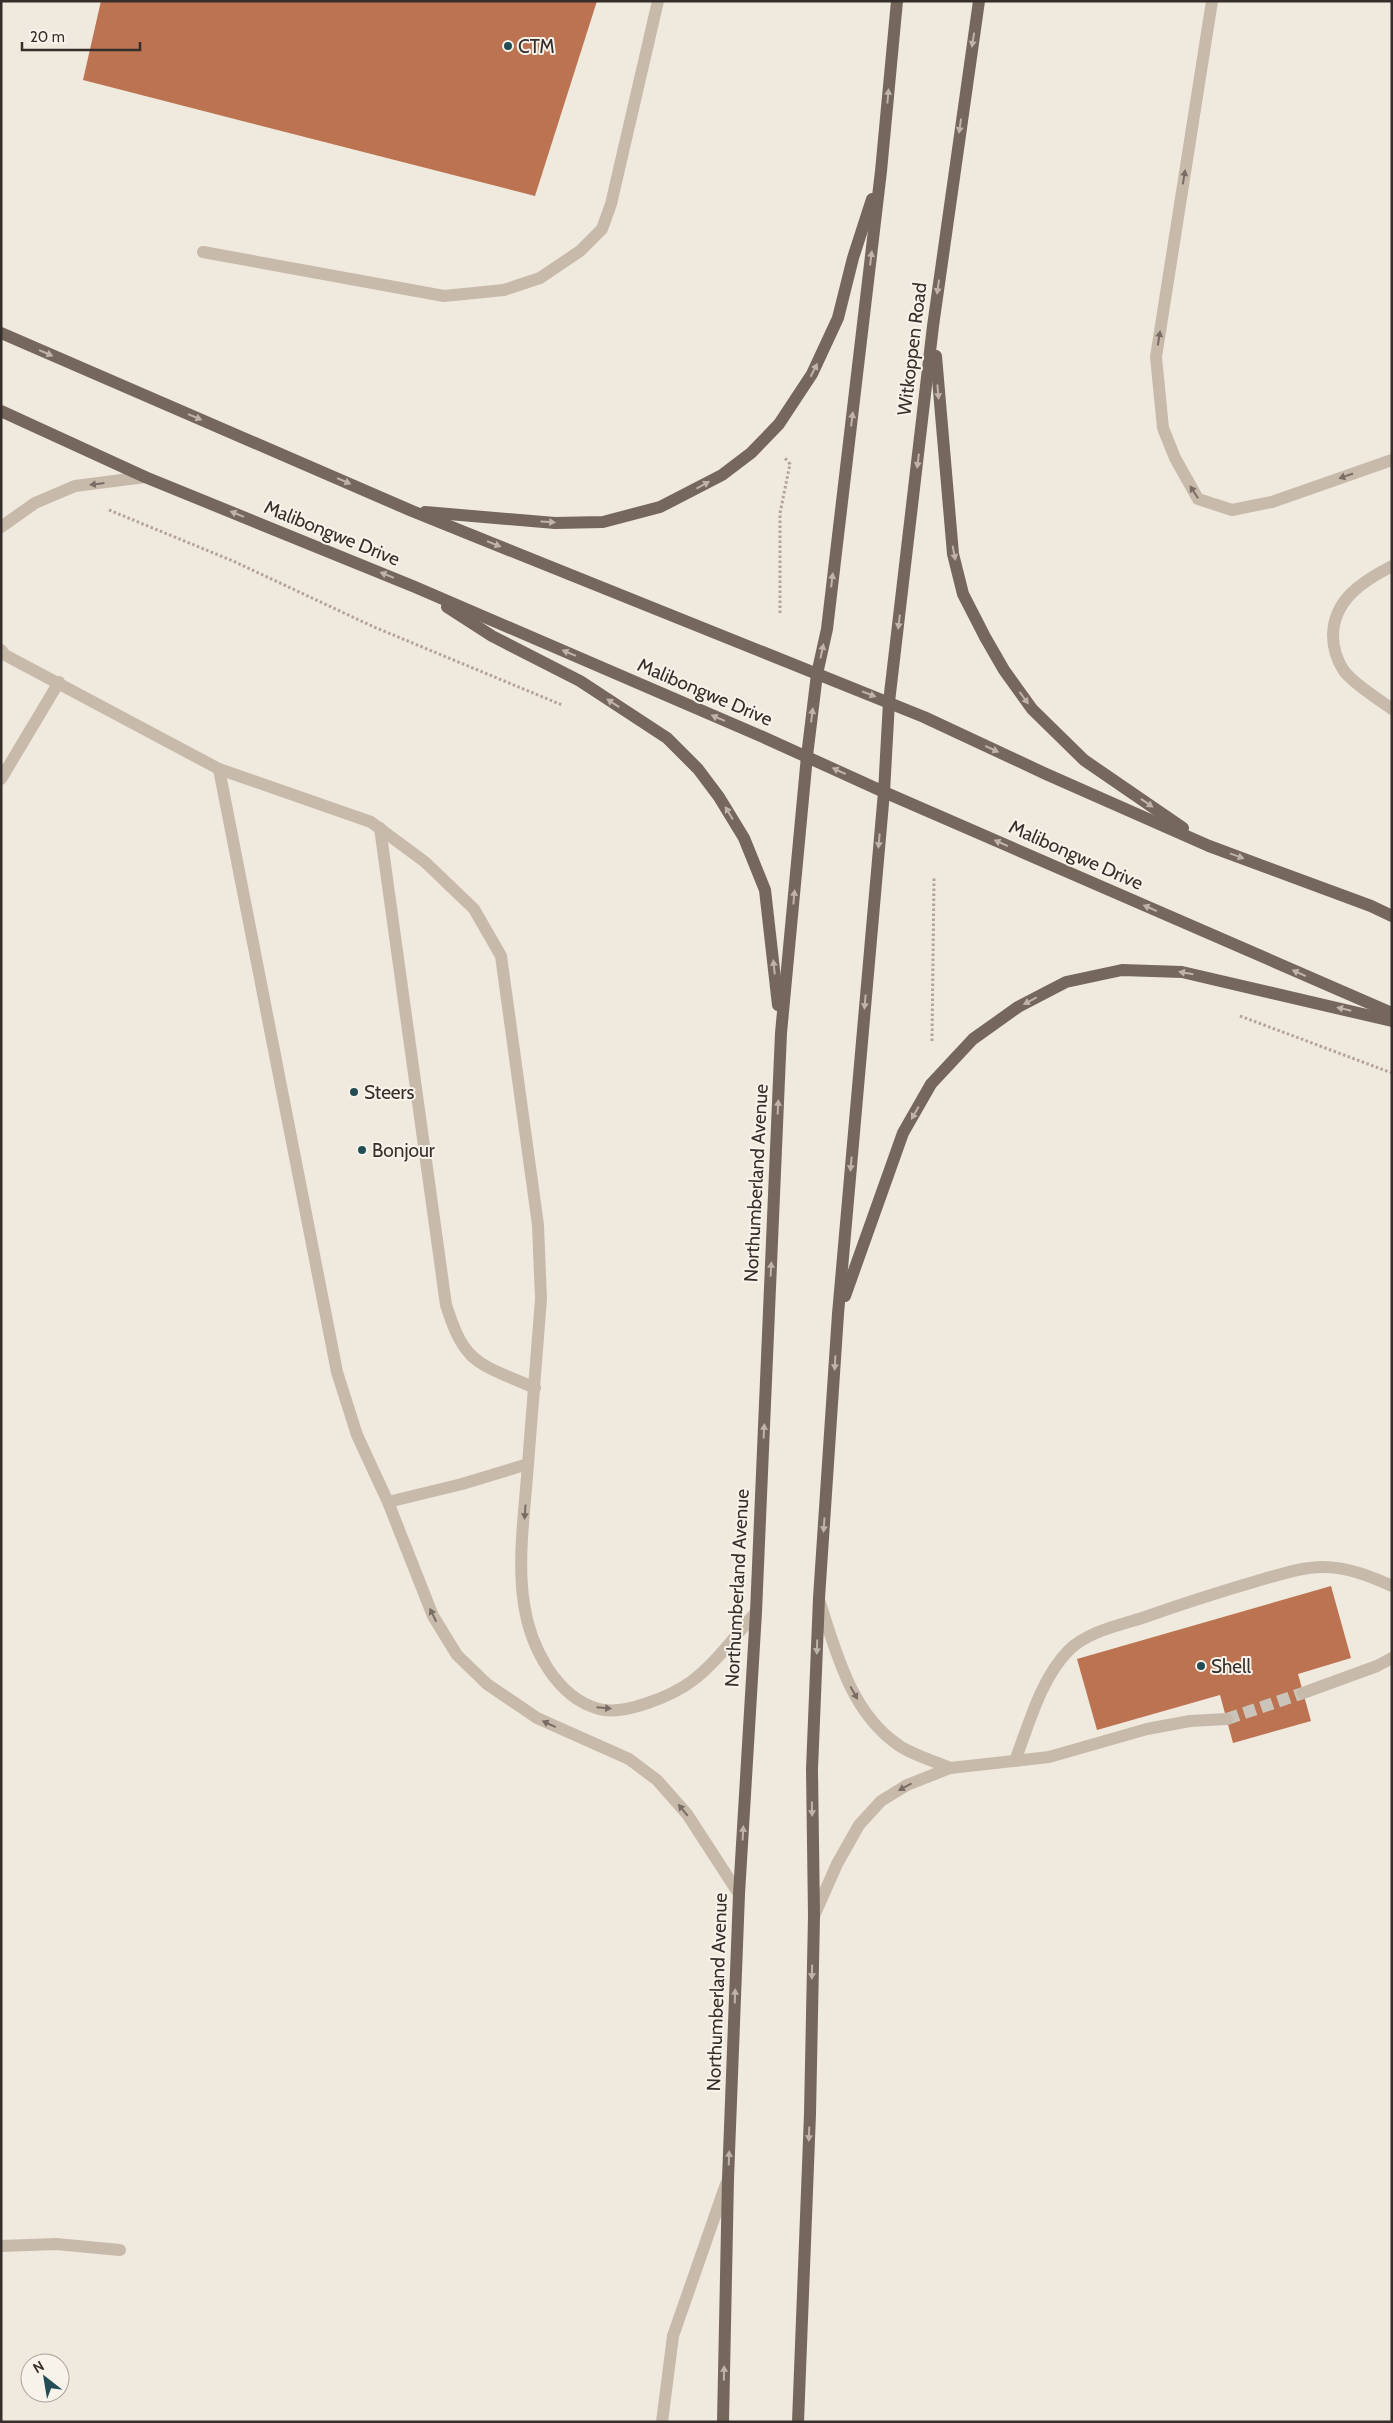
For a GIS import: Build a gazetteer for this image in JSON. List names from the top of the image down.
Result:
{
  "streets": {
    "main road": ["Witkoppen Road", "Malibongwe Drive", "Northumberland Avenue"]
  },
  "crossings": [
    ["Witkoppen Road", "Malibongwe Drive"],
    ["Malibongwe Drive", "Northumberland Avenue"]
  ],
  "places": [
    "CTM",
    "Steers",
    "Bonjour",
    "Shell"
  ],
  "scale_bar": "20 m",
  "north": "top left"
}
